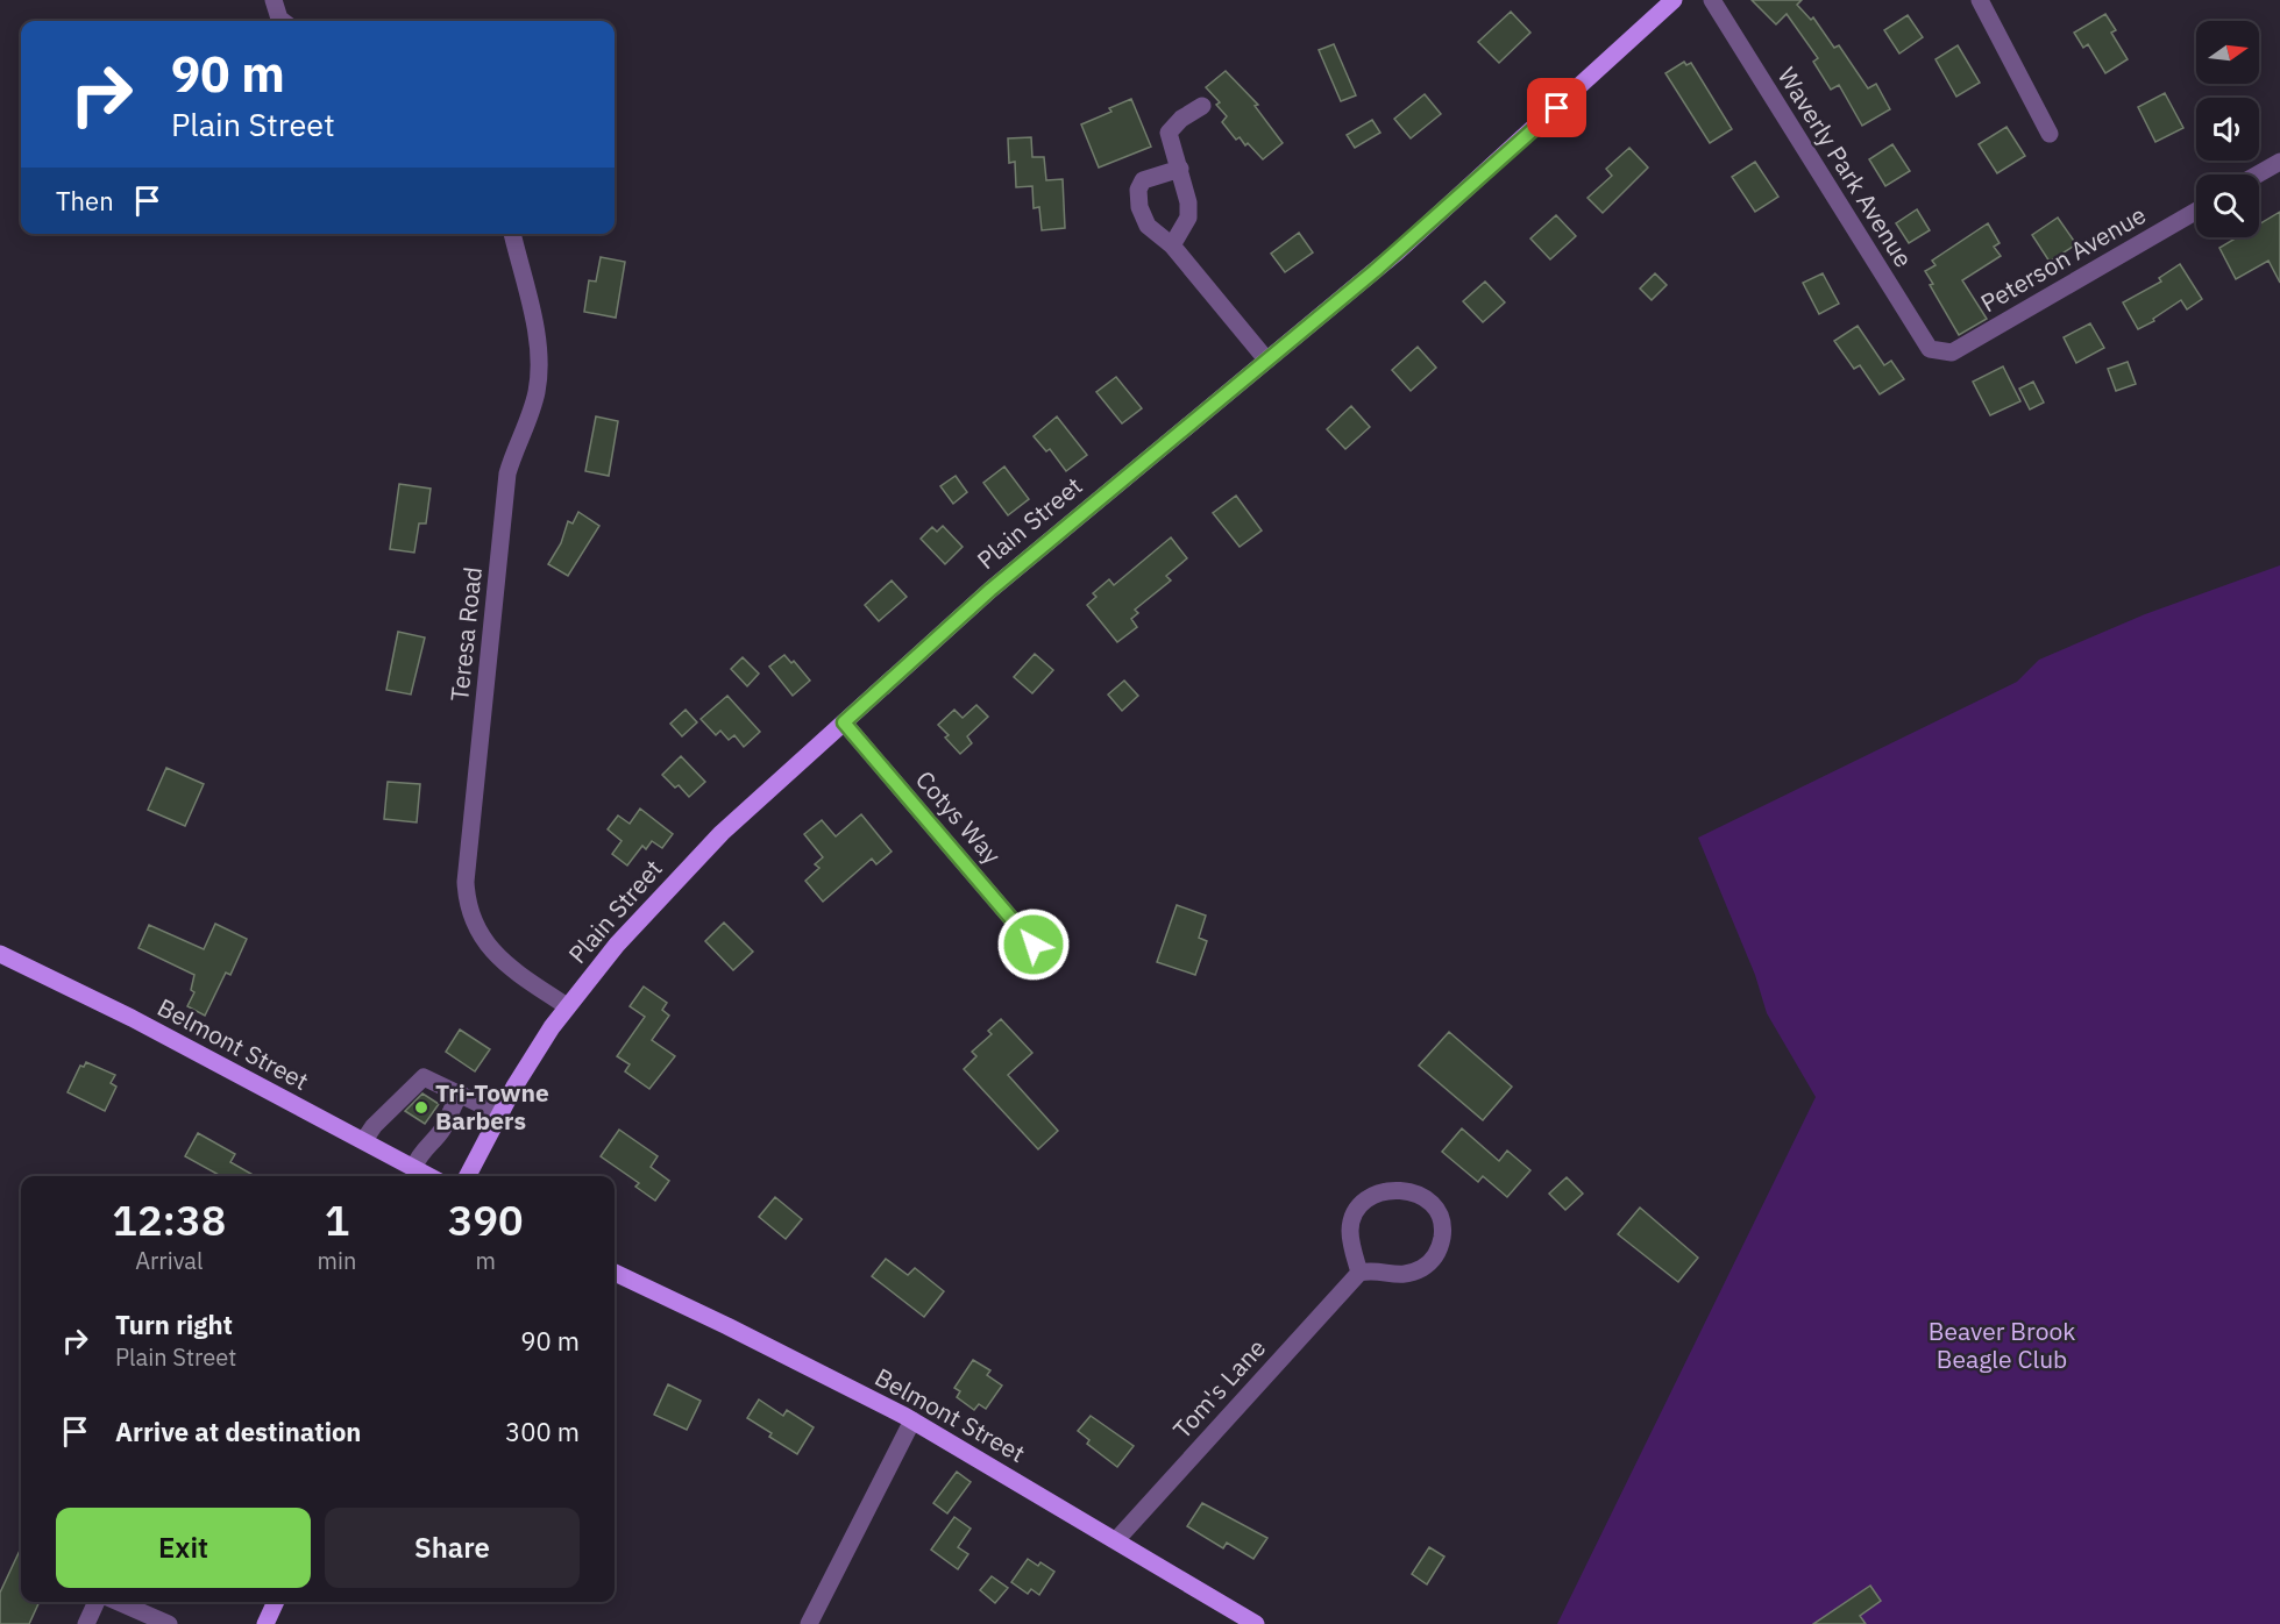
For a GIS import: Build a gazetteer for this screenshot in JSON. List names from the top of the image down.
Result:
{
  "streets": {
    "main road": ["Plain Street", "Belmont Street"],
    "street": [
      "Waverly Park Avenue",
      "Peterson Avenue",
      "Teresa Road",
      "Cotys Way",
      "Tom's Lane"
    ]
  },
  "crossings": [
    ["Waverly Park Avenue", "Peterson Avenue"],
    ["Plain Street", "Teresa Road"],
    ["Plain Street", "Cotys Way"],
    ["Belmont Street", "Tom's Lane"]
  ],
  "parks": ["Beaver Brook Beagle Club"],
  "places": ["Tri-Towne Barbers"],
  "north": "right",
  "page": {
    "turn": ["90 m", "Plain Street"],
    "then": "Then",
    "eta": [
      "12:38",
      "Arrival",
      "1",
      "min",
      "390",
      "m"
    ],
    "list": [
      {
        "name": "Turn right",
        "note": "Plain Street",
        "value": "90 m"
      },
      {
        "name": "Arrive at destination",
        "value": "300 m"
      }
    ],
    "buttons": ["Exit", "Share"]
  }
}
